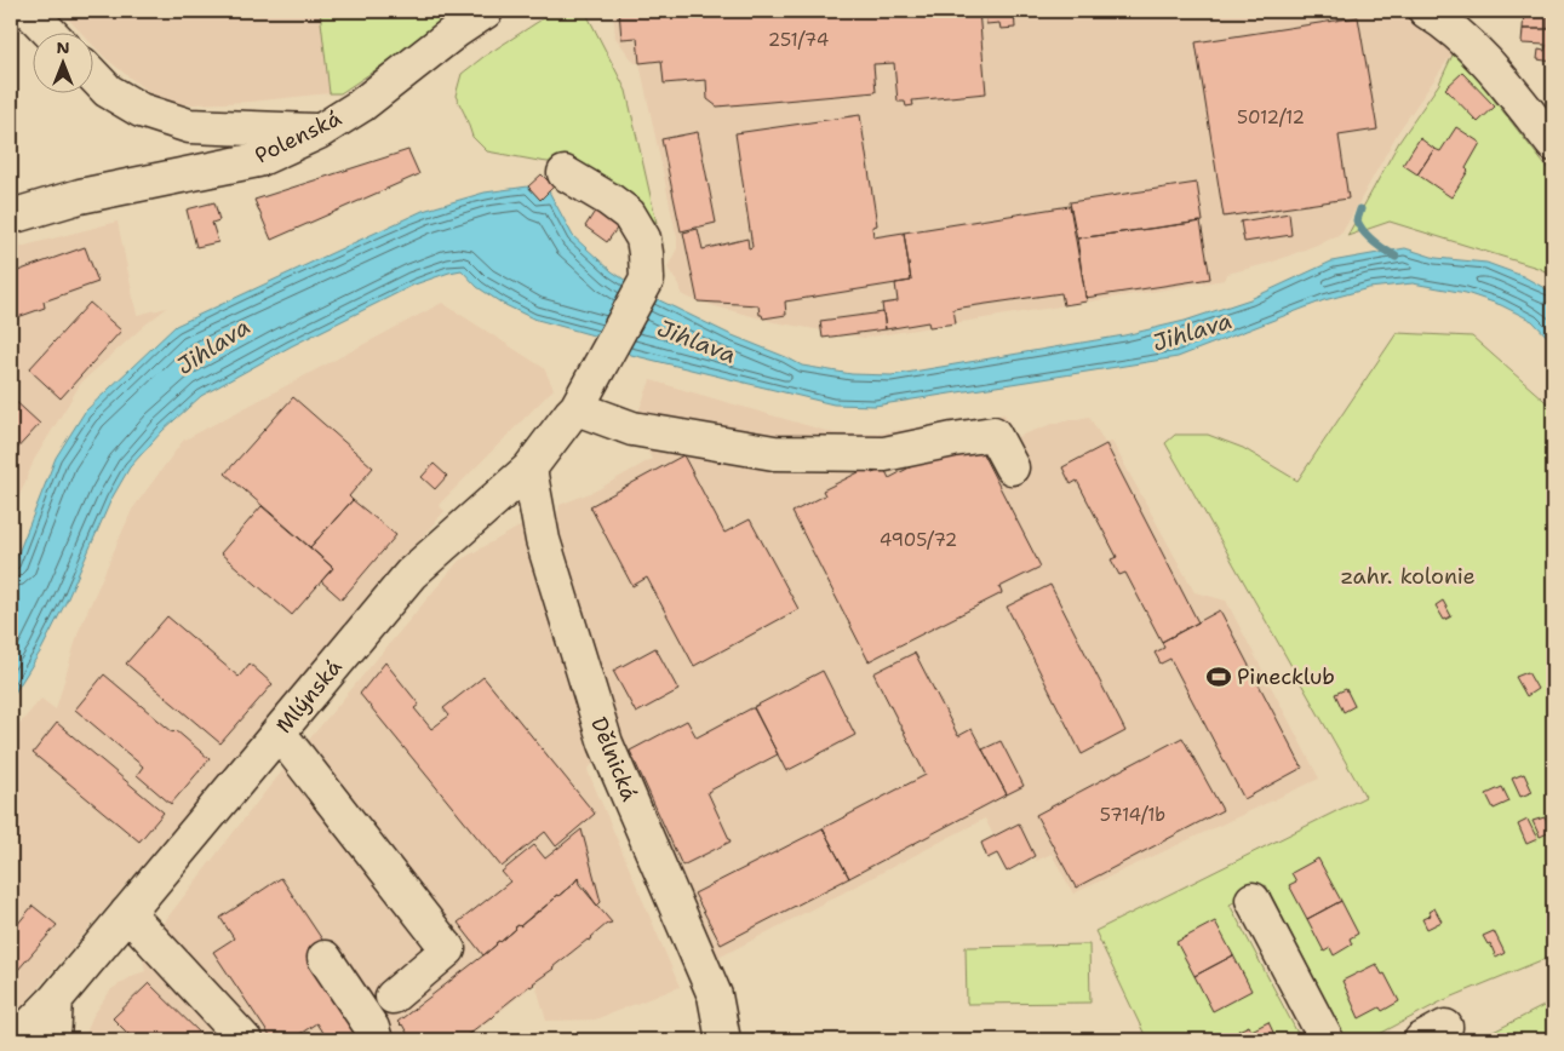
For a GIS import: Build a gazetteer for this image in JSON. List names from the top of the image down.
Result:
{
  "streets": {
    "street": ["Polenská", "Mlýnská", "Dělnická"]
  },
  "crossings": [
    ["Mlýnská", "Dělnická"]
  ],
  "water": ["Jihlava"],
  "parks": ["zahr. kolonie"],
  "places": {
    "sports": ["Pinecklub"]
  },
  "house_numbers": [
    "251/74",
    "5012/12",
    "4905/72",
    "5714/1b"
  ],
  "north": "top"
}
